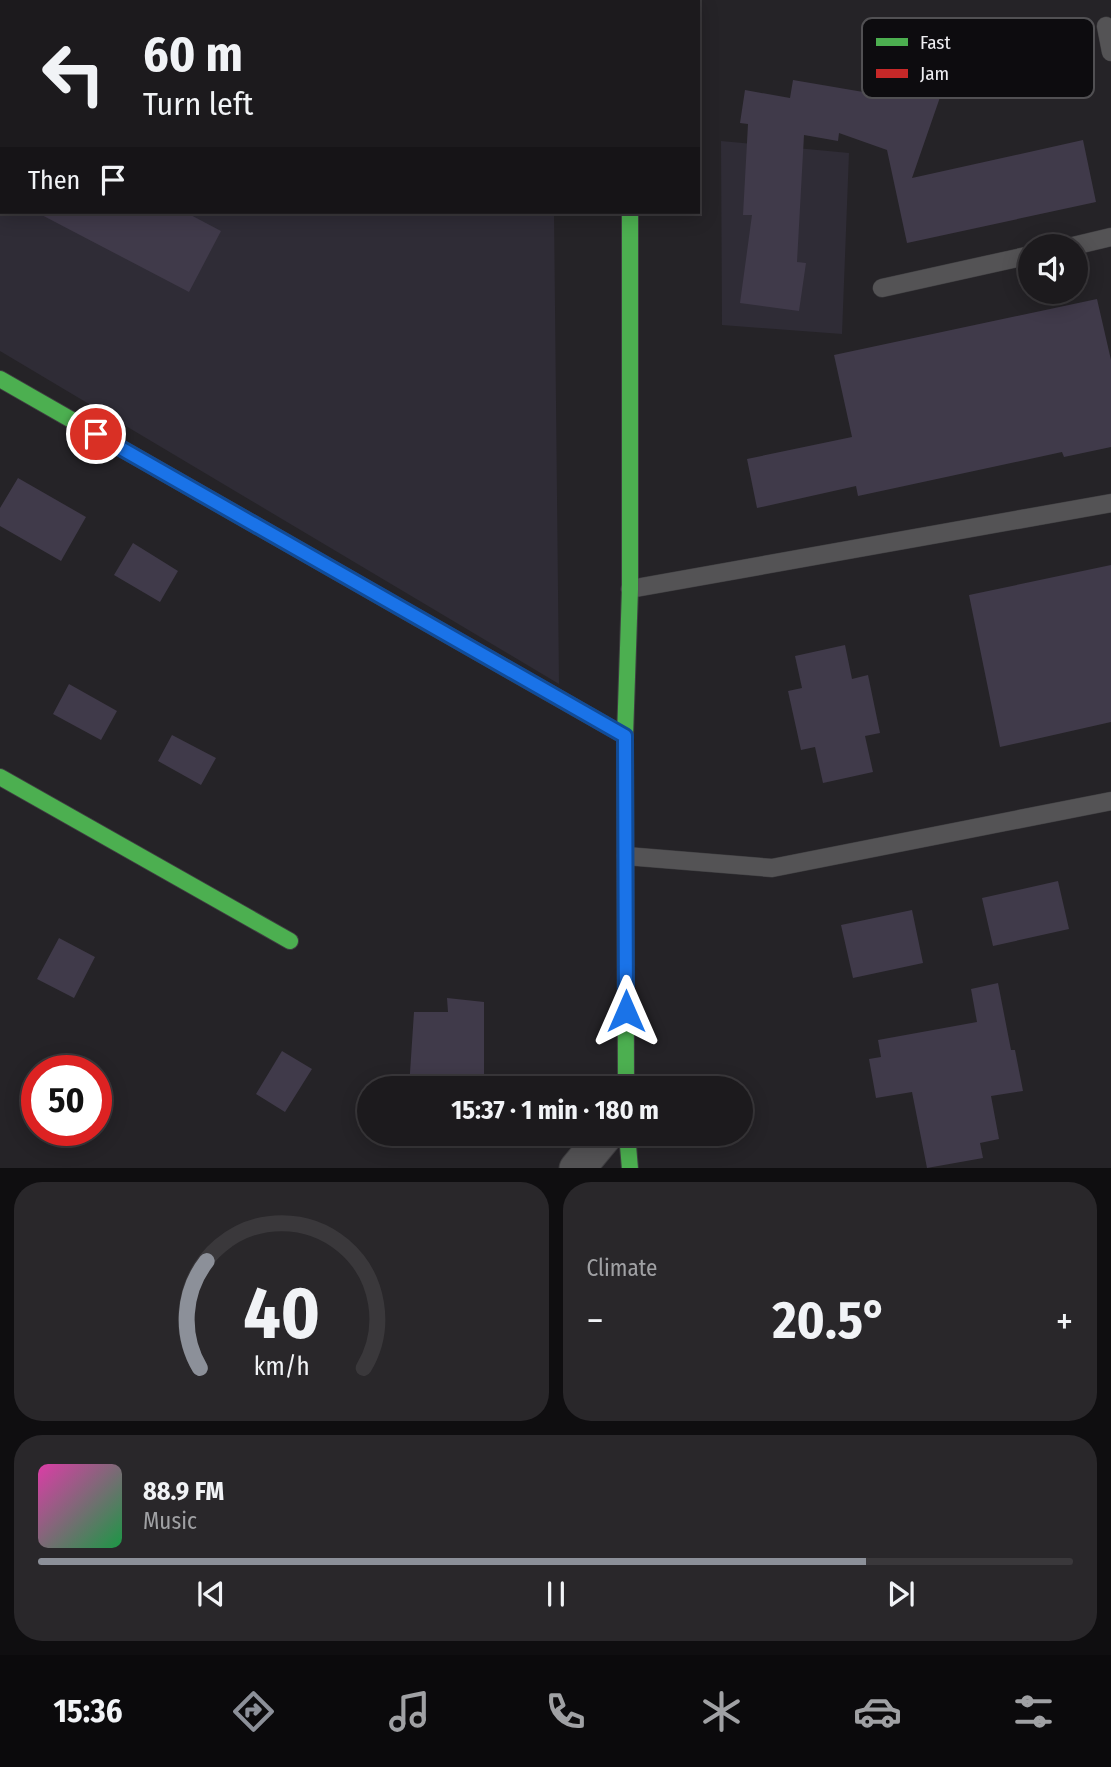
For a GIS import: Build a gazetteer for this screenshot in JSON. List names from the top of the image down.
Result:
{
  "legend": ["Fast", "Jam"],
  "page": {
    "turn": ["60 m", "Turn left"],
    "then": "Then",
    "limit": "50",
    "trip": "15:37 · 1 min · 180 m",
    "tile": "Climate",
    "heat": ["−", "20.5°", "+"],
    "song": ["88.9 FM", "Music"],
    "tabs": "15:36",
    "gauge": ["40", "km/h"]
  }
}
